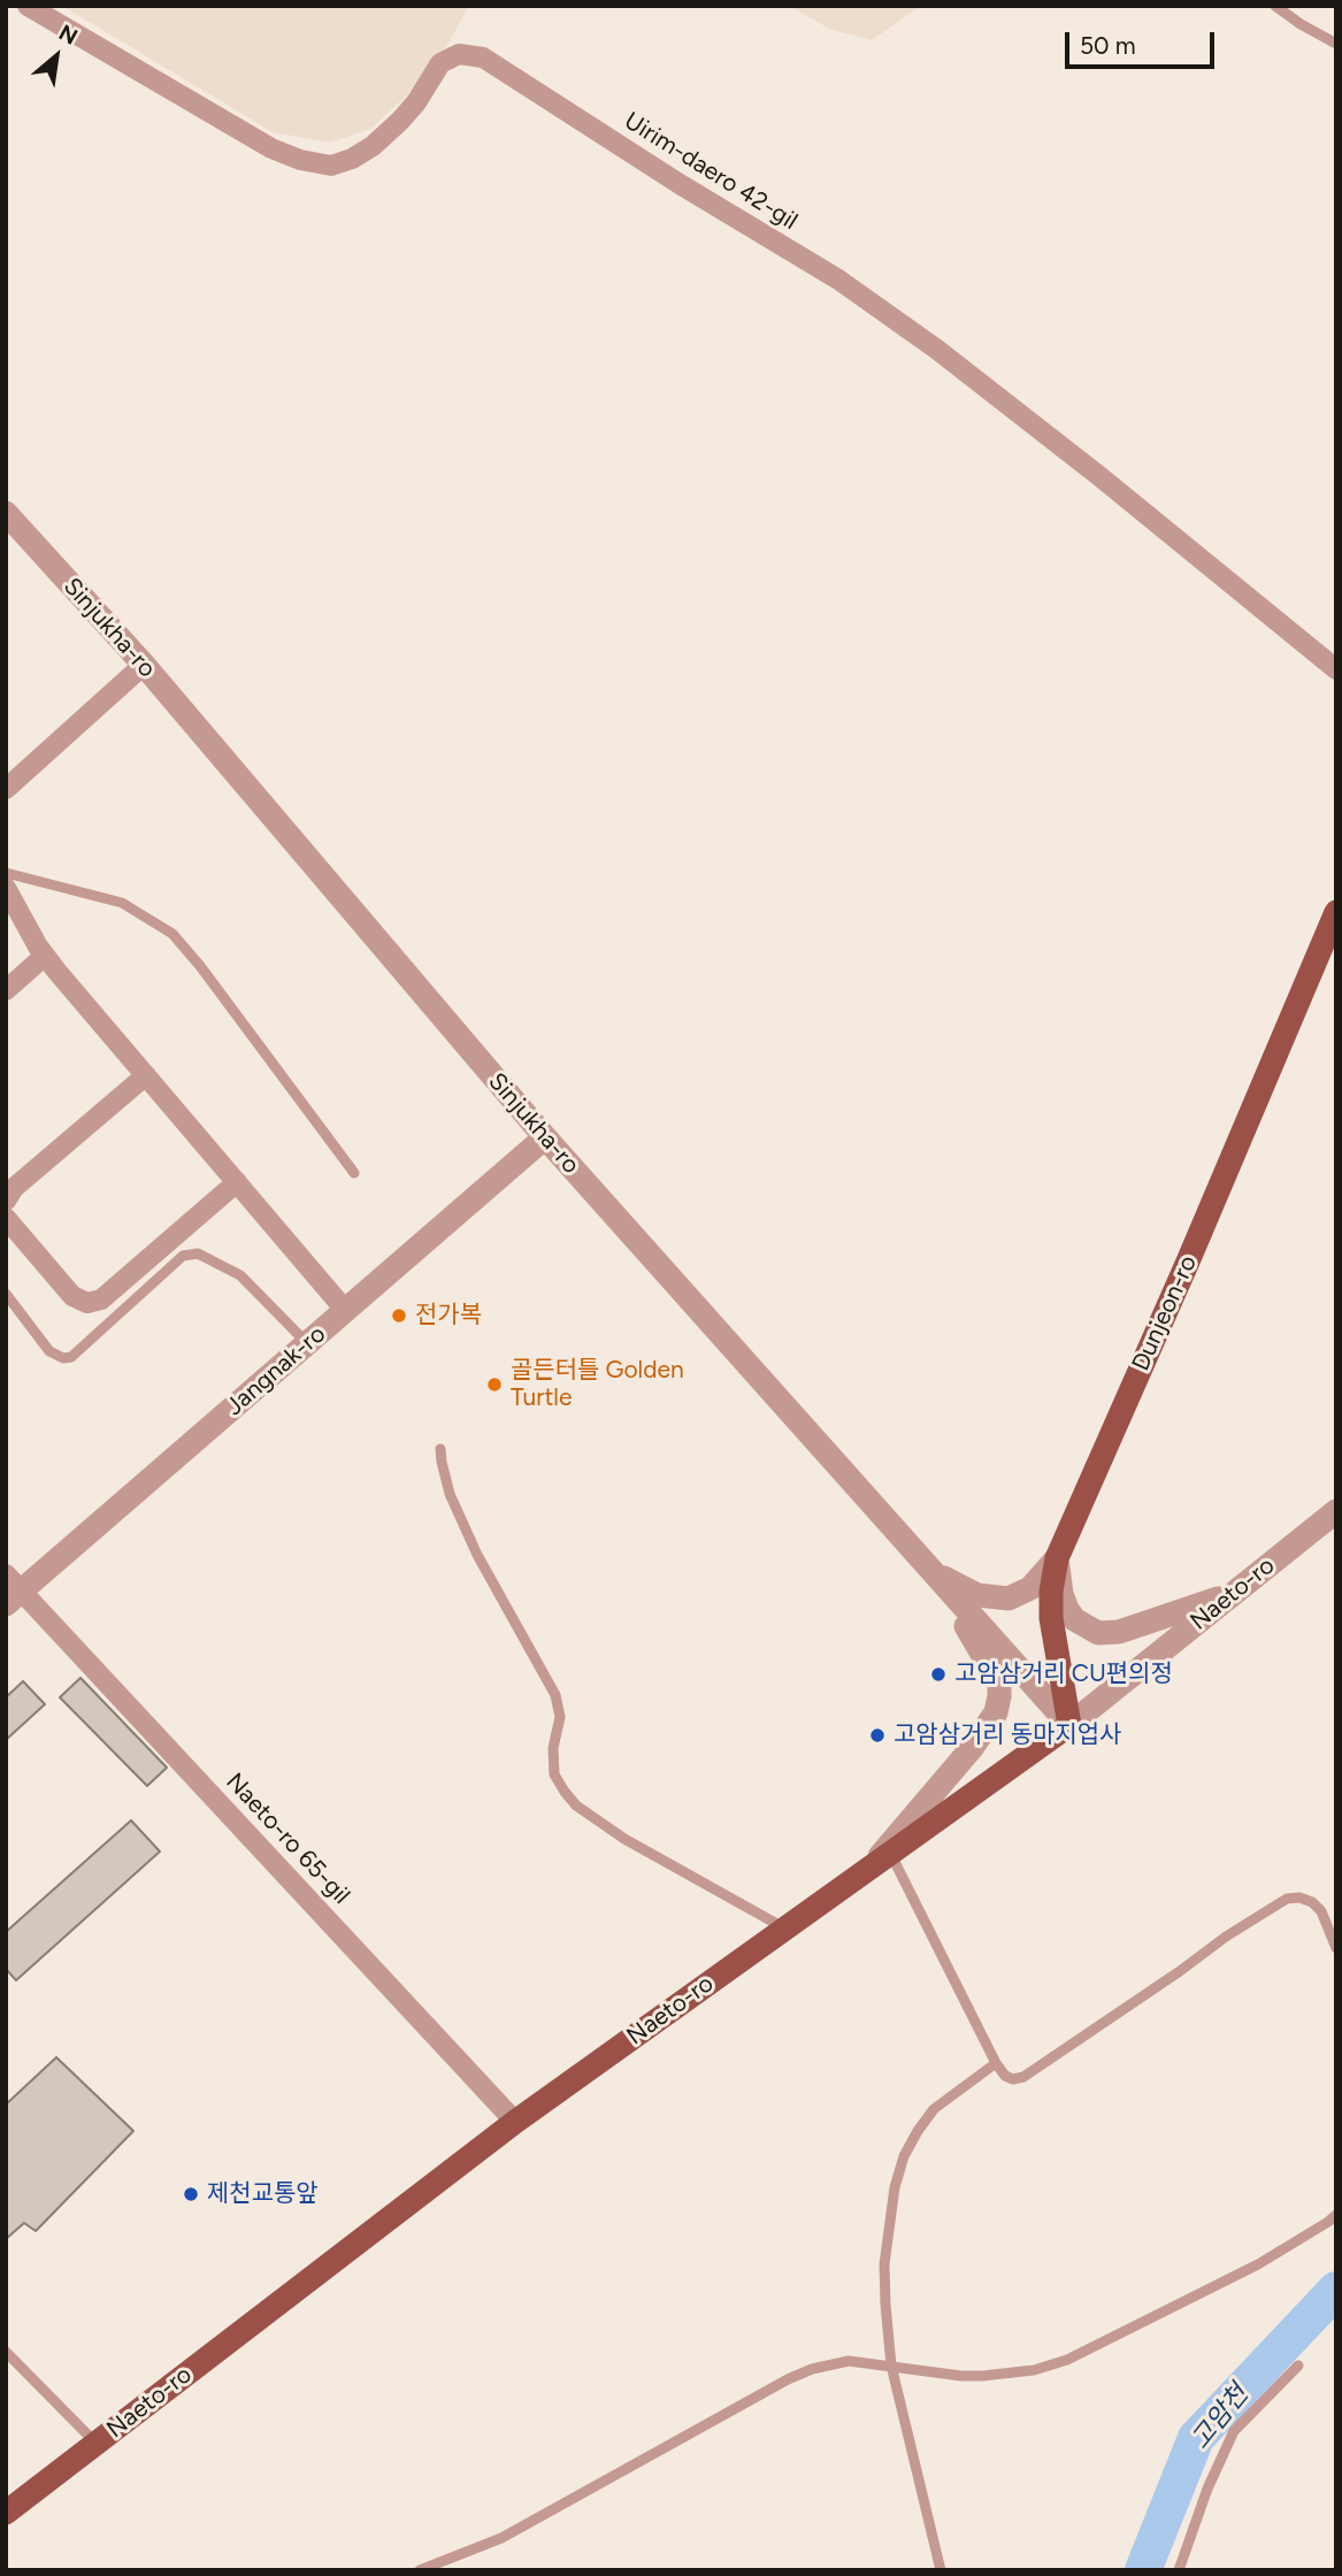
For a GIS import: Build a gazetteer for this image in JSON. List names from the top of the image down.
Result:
{
  "streets": {
    "main road": ["Dunjeon-ro", "Naeto-ro"],
    "street": [
      "Uirim-daero 42-gil",
      "Sinjukha-ro",
      "Jangnak-ro",
      "Naeto-ro 65-gil"
    ]
  },
  "crossings": [
    ["Sinjukha-ro", "Dunjeon-ro"],
    ["Sinjukha-ro", "Jangnak-ro"],
    ["Sinjukha-ro", "Naeto-ro"],
    ["Dunjeon-ro", "Naeto-ro"],
    ["Jangnak-ro", "Naeto-ro 65-gil"],
    ["Naeto-ro", "Naeto-ro 65-gil"]
  ],
  "water": ["고암천"],
  "places": [
    "전가복",
    "골든터틀 Golden Turtle",
    "고암삼거리 CU편의정",
    "고암삼거리 동마지업사",
    "제천교통앞"
  ],
  "scale_bar": "50 m",
  "north": "top right"
}
